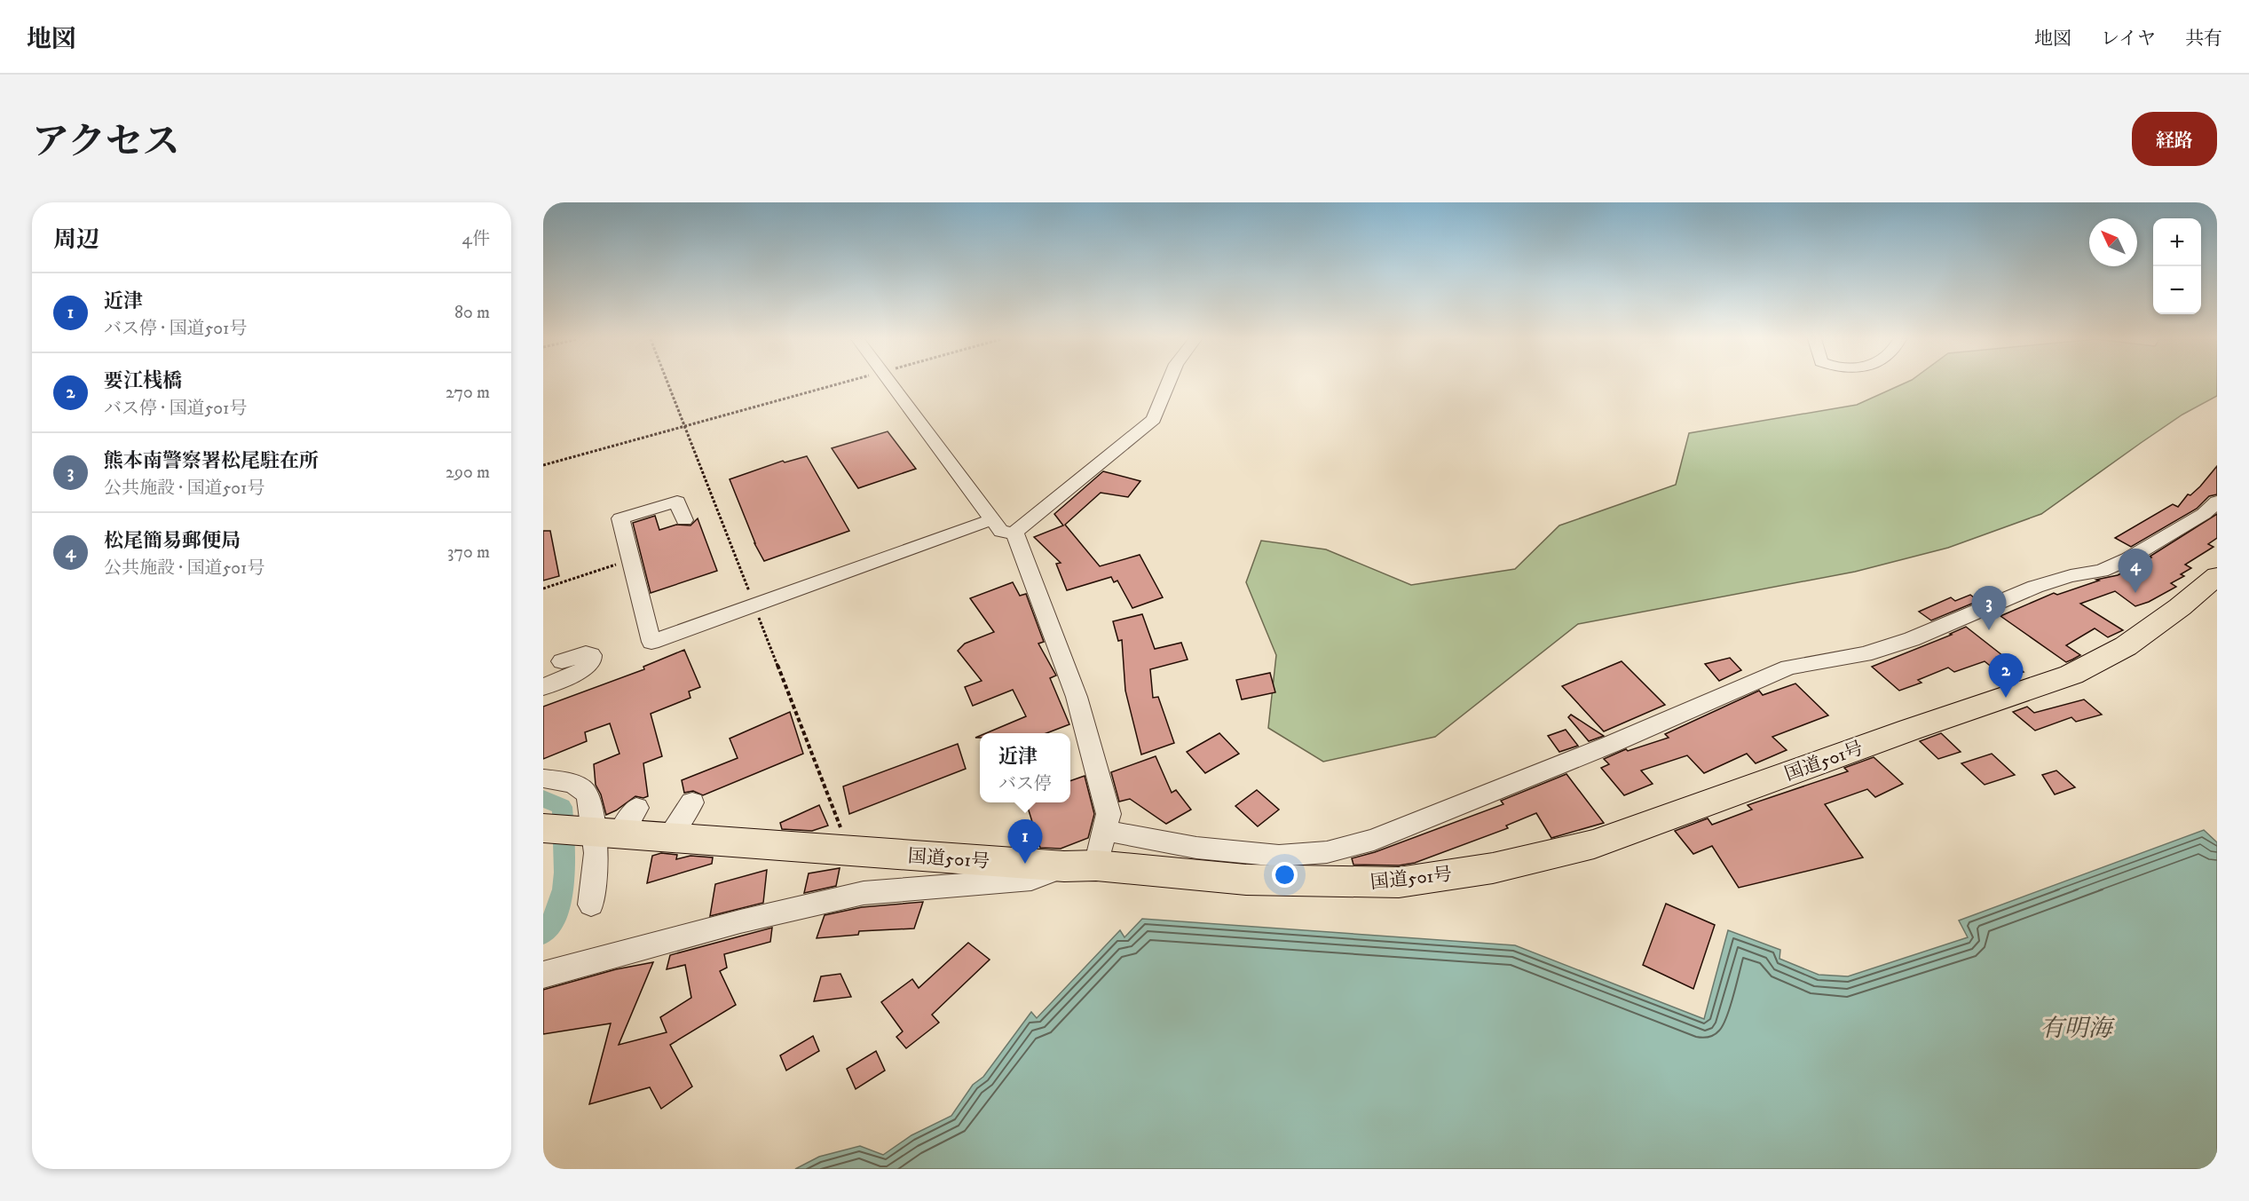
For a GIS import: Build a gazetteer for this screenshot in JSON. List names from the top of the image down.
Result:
{
  "streets": {
    "highway": ["国道501号"]
  },
  "water": ["有明海"],
  "north": "top left",
  "page": {
    "header": "地図",
    "nav": ["地図", "レイヤ", "共有"],
    "title": "アクセス",
    "buttons": "経路",
    "heading": ["周辺", "4件"],
    "map_buttons": ["+", "−"],
    "list": [
      {
        "mark": "1",
        "name": "近津",
        "note": "バス停 · 国道501号",
        "value": "80 m"
      },
      {
        "mark": "2",
        "name": "要江桟橋",
        "note": "バス停 · 国道501号",
        "value": "270 m"
      },
      {
        "mark": "3",
        "name": "熊本南警察署松尾駐在所",
        "note": "公共施設 · 国道501号",
        "value": "290 m"
      },
      {
        "mark": "4",
        "name": "松尾簡易郵便局",
        "note": "公共施設 · 国道501号",
        "value": "370 m"
      }
    ],
    "pins": [
      "4",
      "3",
      "2",
      "1"
    ],
    "popup": ["近津", "バス停"]
  }
}
